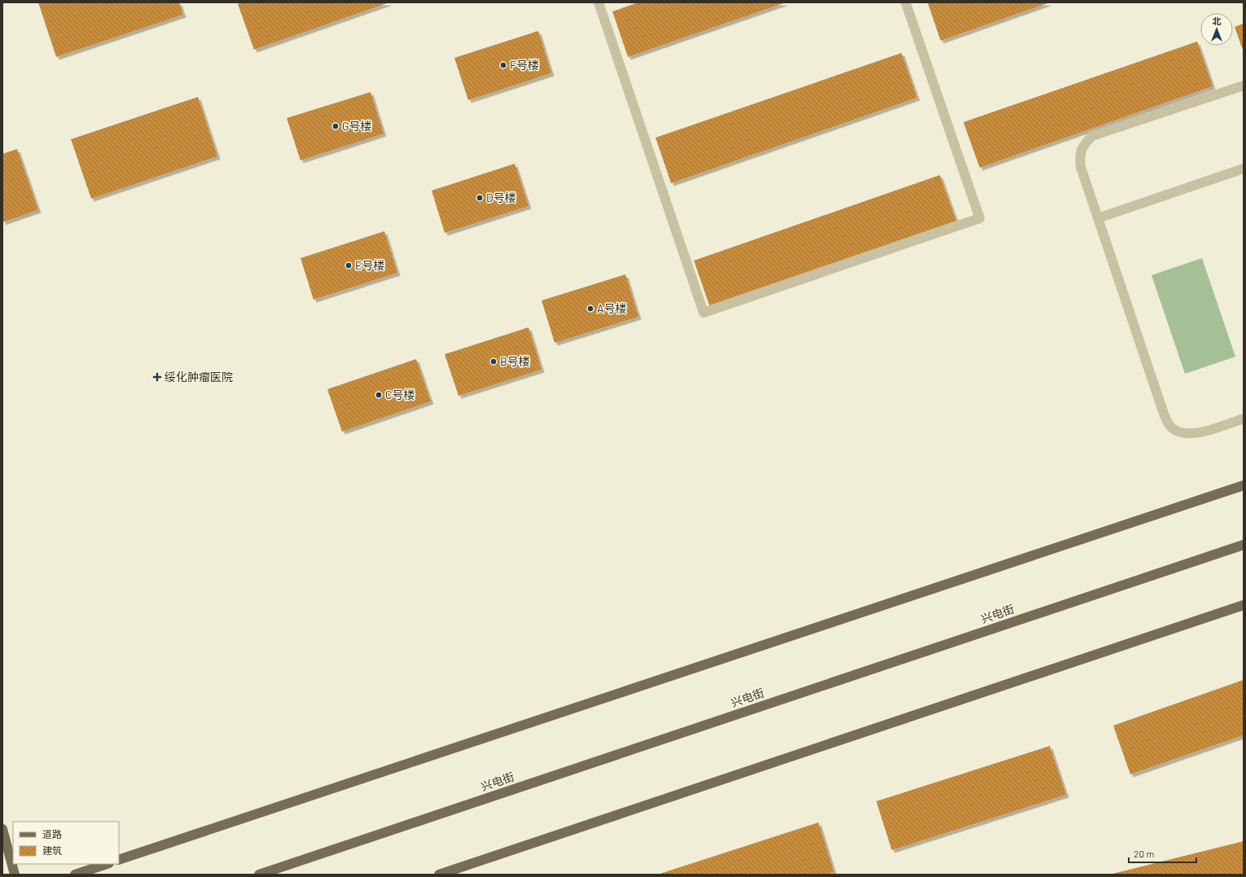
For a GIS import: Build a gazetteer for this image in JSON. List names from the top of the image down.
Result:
{
  "streets": {
    "main road": ["兴电街"]
  },
  "places": {
    "other": [
      "F号楼",
      "G号楼",
      "D号楼",
      "E号楼",
      "A号楼",
      "B号楼",
      "C号楼"
    ],
    "health": ["绥化肿瘤医院"]
  },
  "legend": ["道路", "建筑"],
  "scale_bar": "20 m",
  "north": "top"
}
